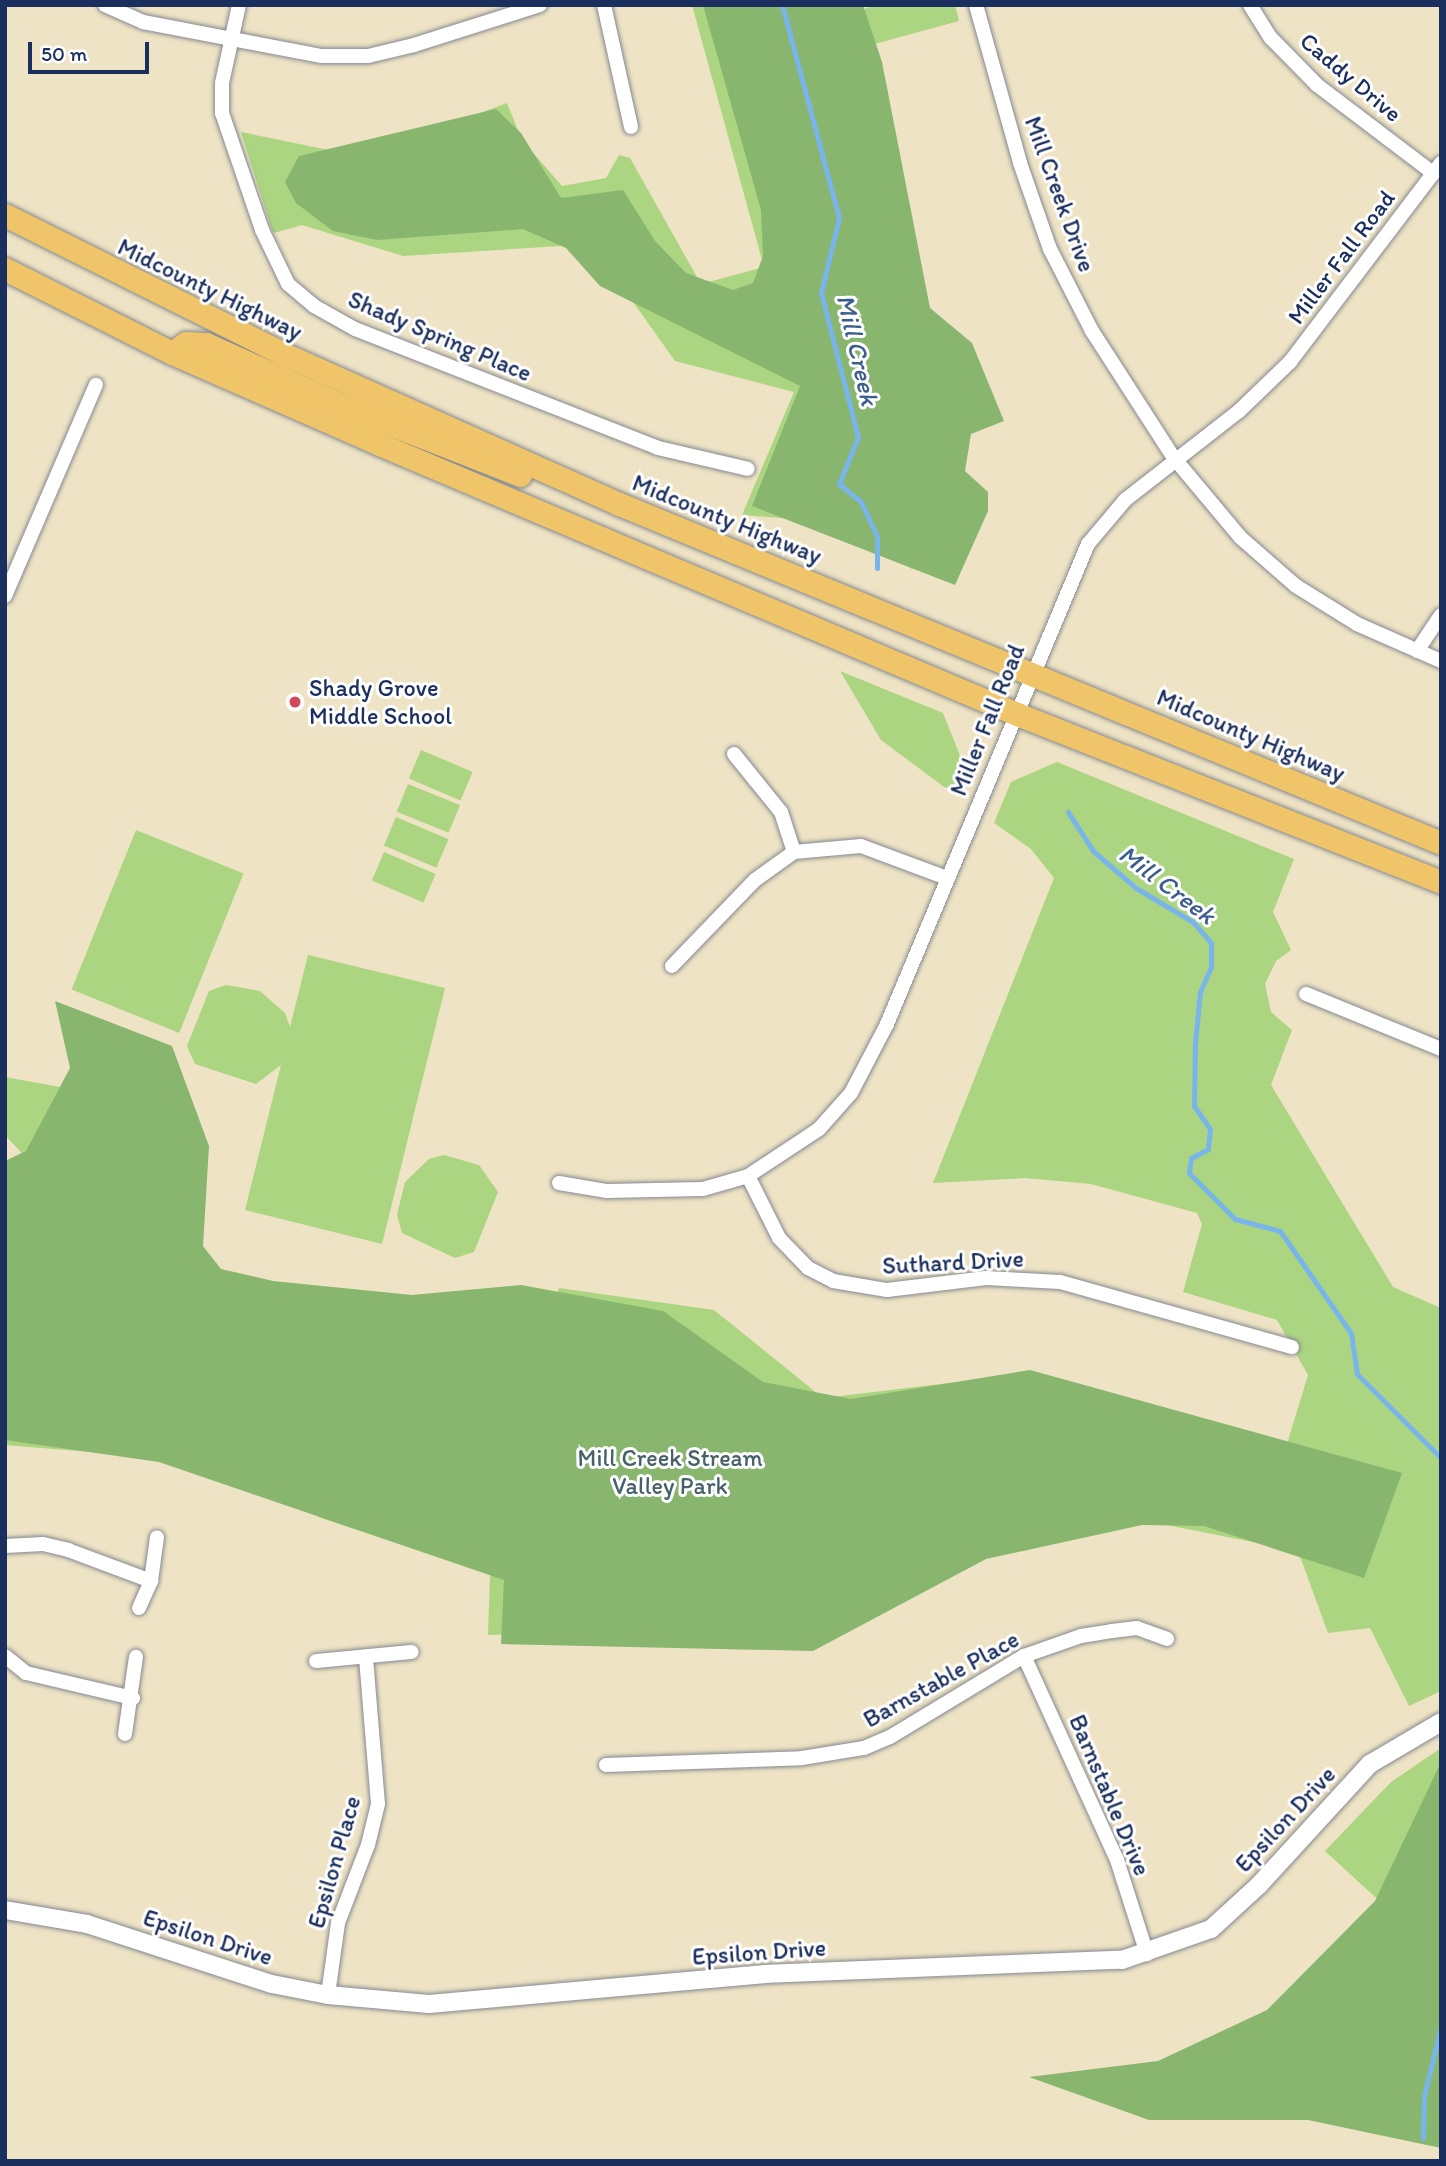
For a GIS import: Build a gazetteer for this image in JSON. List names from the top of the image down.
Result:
{
  "streets": {
    "main road": ["Midcounty Highway"],
    "street": [
      "Caddy Drive",
      "Mill Creek Drive",
      "Miller Fall Road",
      "Shady Spring Place",
      "Suthard Drive",
      "Barnstable Place",
      "Barnstable Drive",
      "Epsilon Drive",
      "Epsilon Place"
    ]
  },
  "crossings": [
    ["Caddy Drive", "Miller Fall Road"],
    ["Mill Creek Drive", "Miller Fall Road"],
    ["Miller Fall Road", "Midcounty Highway"],
    ["Miller Fall Road", "Suthard Drive"],
    ["Barnstable Place", "Barnstable Drive"],
    ["Barnstable Drive", "Epsilon Drive"],
    ["Epsilon Drive", "Epsilon Place"]
  ],
  "water": ["Mill Creek"],
  "parks": ["Mill Creek Stream Valley Park"],
  "places": ["Shady Grove Middle School"],
  "scale_bar": "50 m"
}
